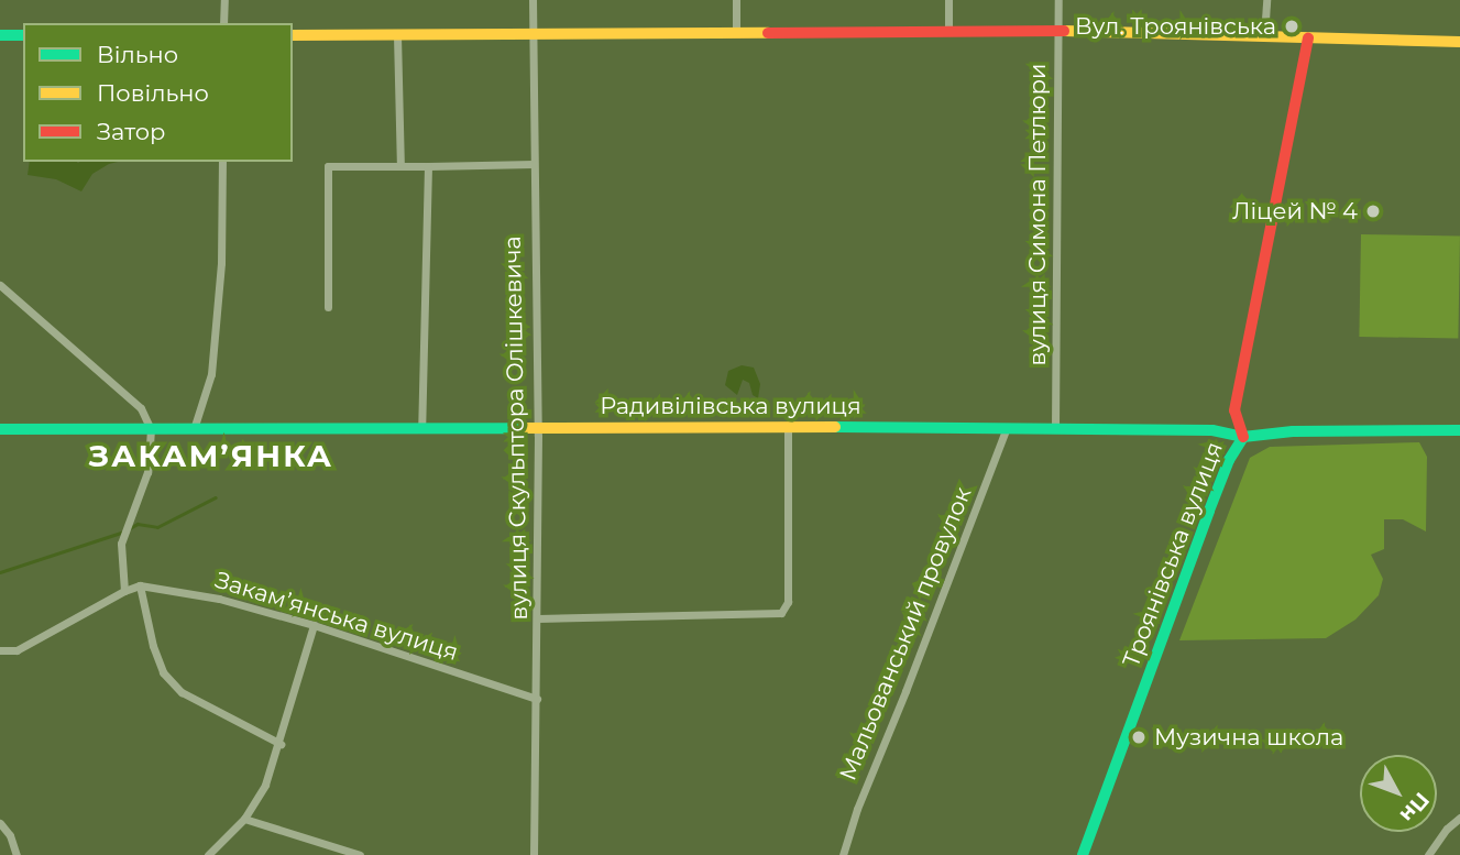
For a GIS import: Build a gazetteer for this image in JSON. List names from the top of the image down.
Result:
{
  "streets": {
    "street": [
      "вулиця Симона Петлюри",
      "Радивілівська вулиця",
      "вулиця Скульптора Олішкевича",
      "Троянівська вулиця",
      "Закамʼянська вулиця",
      "Мальованський провулок"
    ]
  },
  "crossings": [
    ["вулиця Симона Петлюри", "Радивілівська вулиця"],
    ["Радивілівська вулиця", "вулиця Скульптора Олішкевича"],
    ["Радивілівська вулиця", "Троянівська вулиця"],
    ["Радивілівська вулиця", "Мальованський провулок"],
    ["вулиця Скульптора Олішкевича", "Закамʼянська вулиця"]
  ],
  "districts": ["ЗАКАМ’ЯНКА"],
  "places": ["Вул. Троянівська", "Ліцей № 4", "Музична школа"],
  "legend": ["Вільно", "Повільно", "Затор"],
  "north": "bottom right"
}
